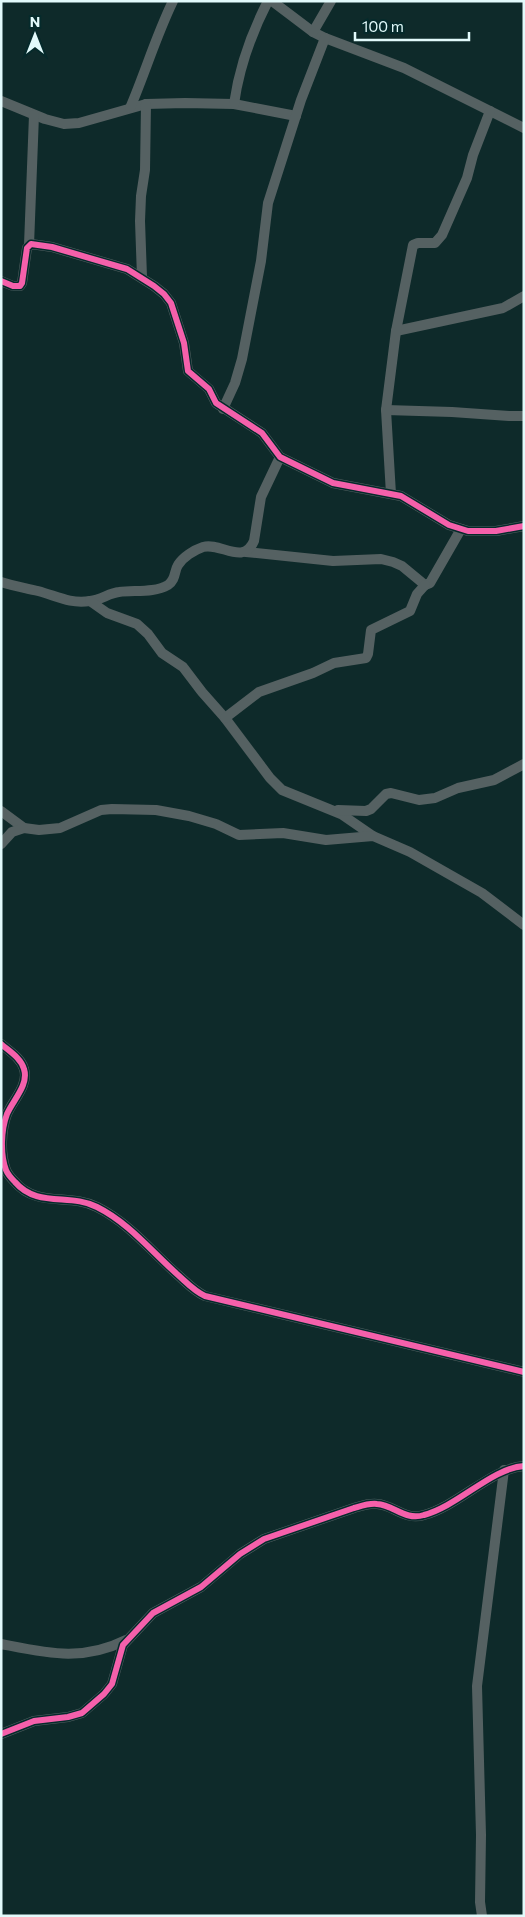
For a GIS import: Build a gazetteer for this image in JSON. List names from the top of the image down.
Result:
{
  "scale_bar": "100 m",
  "north": "top"
}
